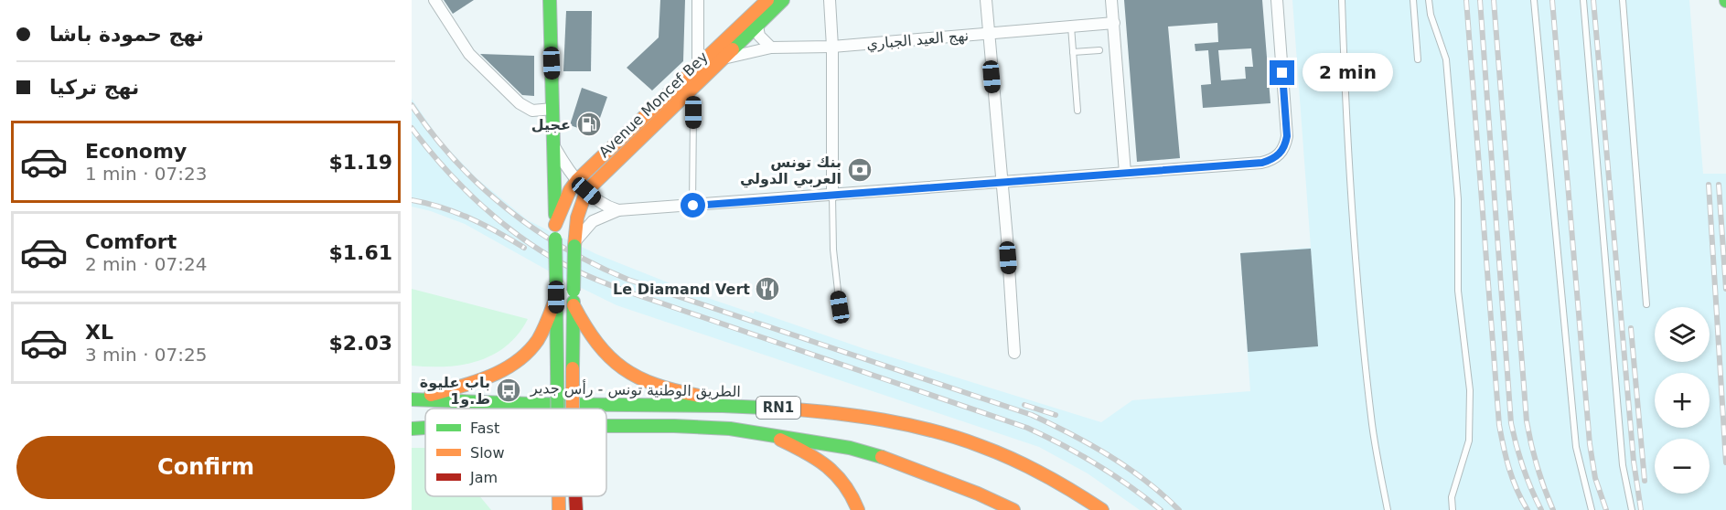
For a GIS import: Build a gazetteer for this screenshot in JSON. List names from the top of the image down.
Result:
{
  "streets": {
    "main road": ["Avenue Moncef Bey", "الطريق الوطنية تونس - رأس جدير", "RN1"],
    "street": ["نهج العيد الجباري"]
  },
  "crossings": [
    ["نهج العيد الجباري", "Avenue Moncef Bey"]
  ],
  "places": {
    "fuel station": ["عجيل"],
    "bank": ["بنك تونس العربي الدولي"],
    "restaurant": ["Le Diamand Vert"],
    "bus stop": ["باب عليوة ط.و1"]
  },
  "legend": ["Fast", "Slow", "Jam"],
  "page": {
    "banner": ["نهج حمودة باشا", "نهج تركيا"],
    "bubble": "2 min",
    "list": [
      {
        "name": "Economy",
        "note": "1 min · 07:23",
        "value": "$1.19"
      },
      {
        "name": "Comfort",
        "note": "2 min · 07:24",
        "value": "$1.61"
      },
      {
        "name": "XL",
        "note": "3 min · 07:25",
        "value": "$2.03"
      }
    ],
    "map_buttons": ["+", "−"],
    "buttons": "Confirm"
  }
}
